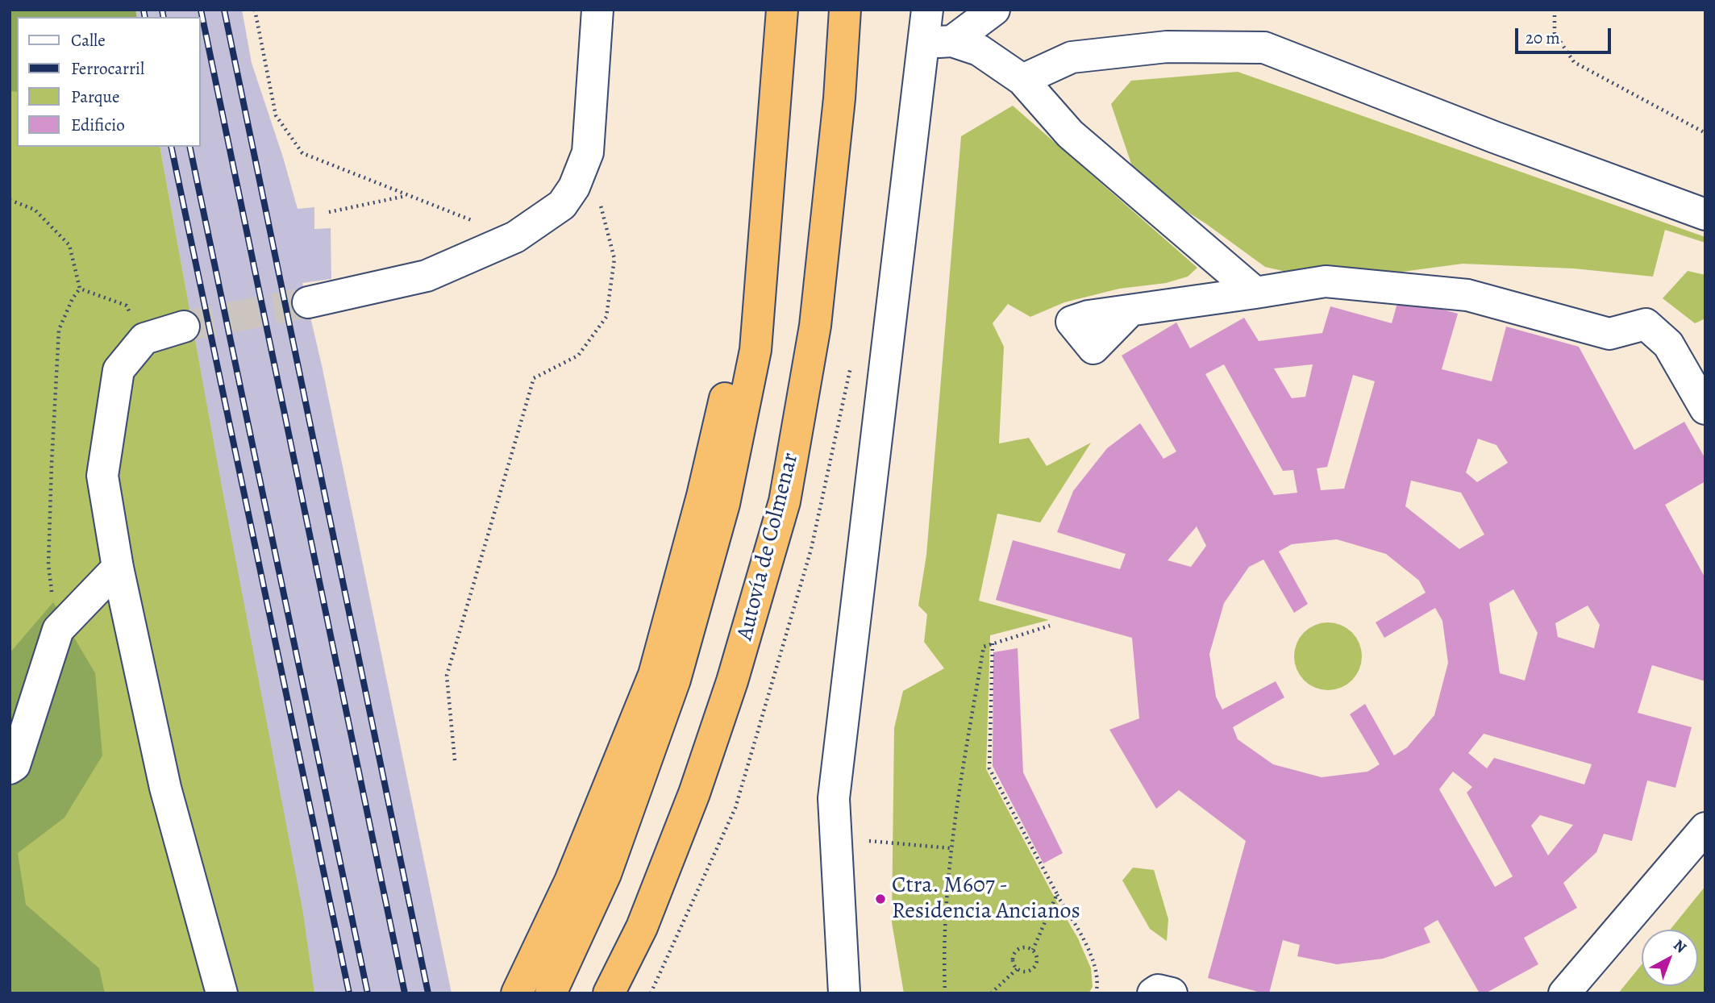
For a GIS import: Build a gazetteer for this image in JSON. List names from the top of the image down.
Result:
{
  "streets": {
    "highway": ["Autovía de Colmenar"]
  },
  "places": ["Ctra. M607 - Residencia Ancianos"],
  "legend": [
    "Calle",
    "Ferrocarril",
    "Parque",
    "Edificio"
  ],
  "scale_bar": "20 m",
  "north": "top right"
}
